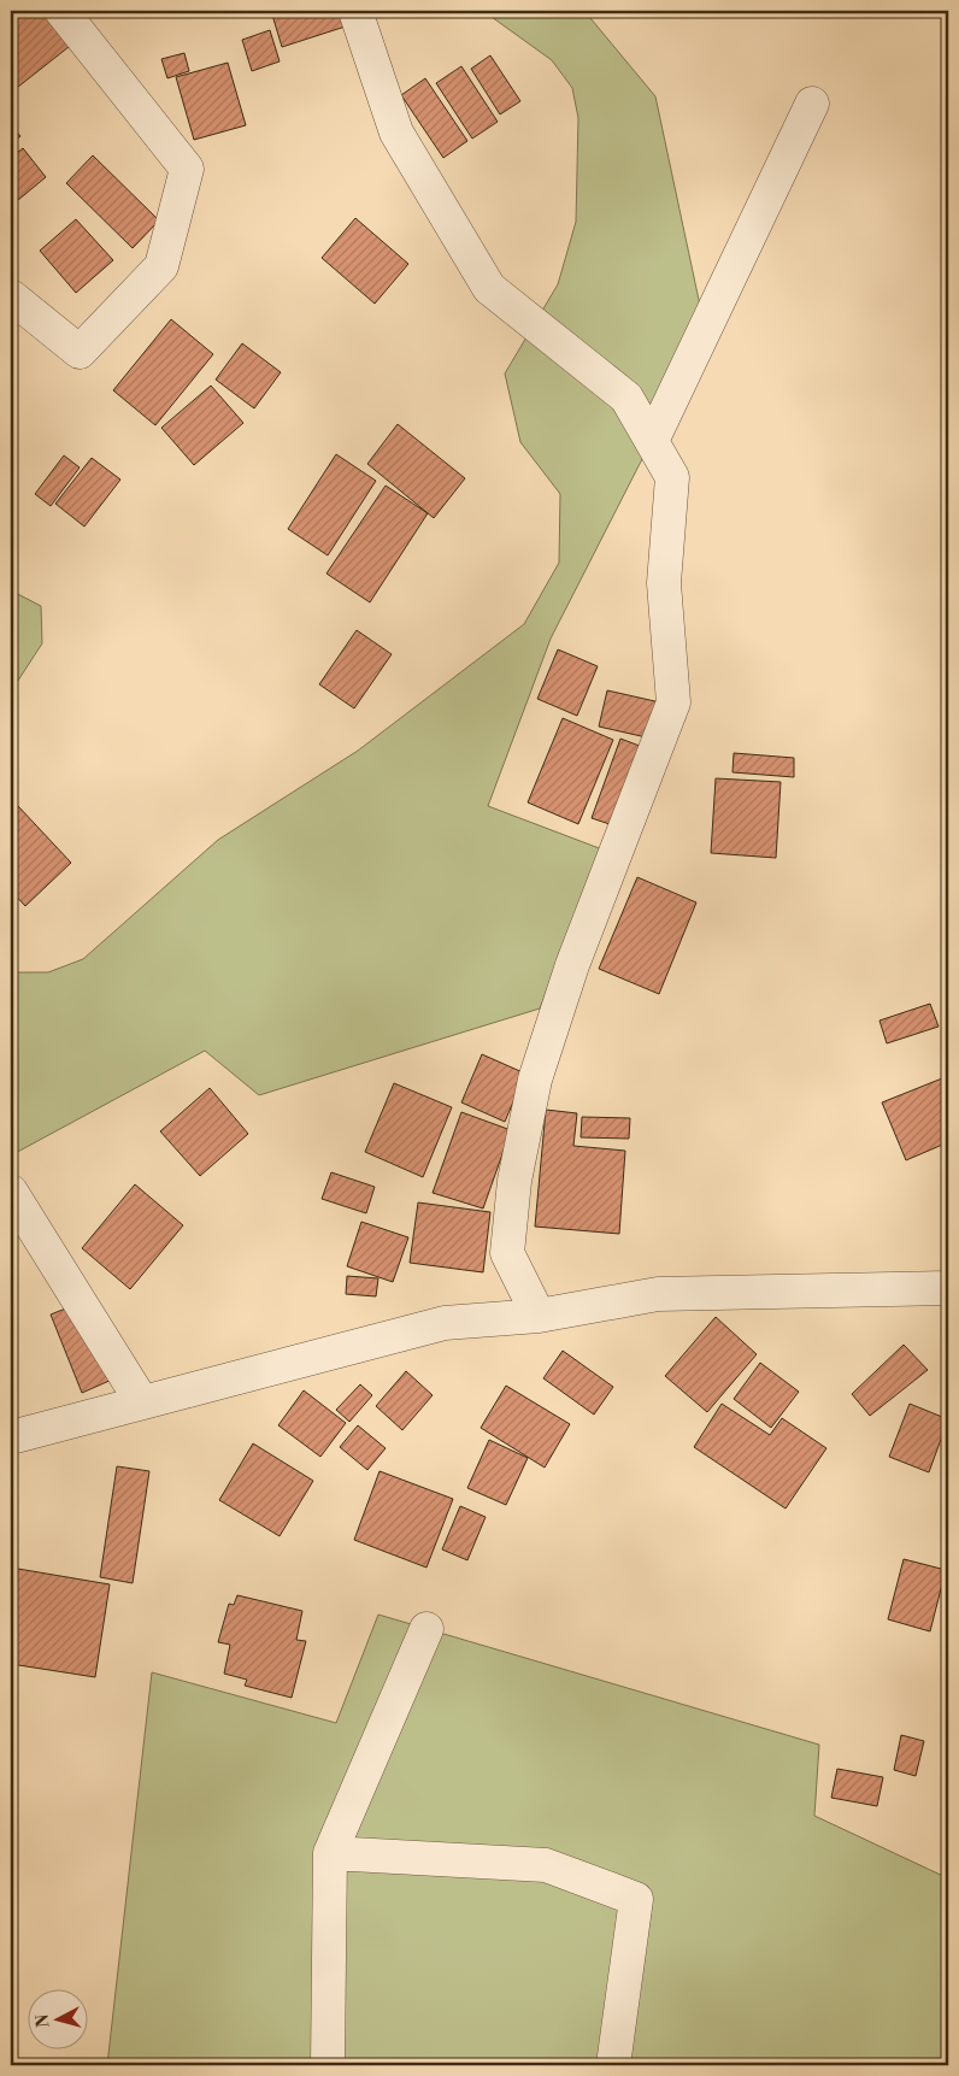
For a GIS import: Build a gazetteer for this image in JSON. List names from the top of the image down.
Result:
{
  "north": "left"
}
